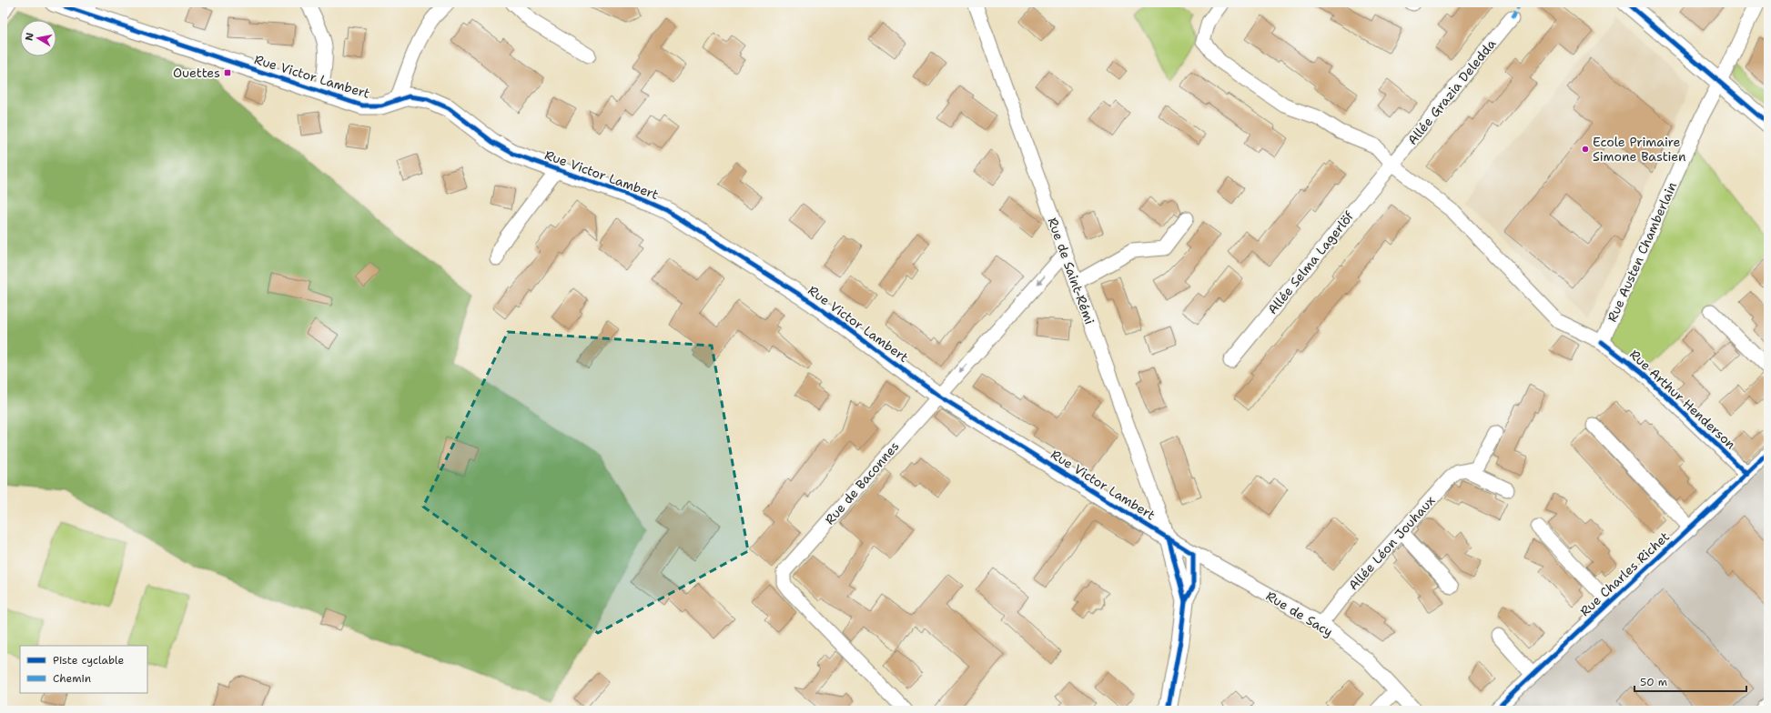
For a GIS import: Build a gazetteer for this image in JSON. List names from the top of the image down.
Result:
{
  "streets": {
    "street": [
      "Rue Victor Lambert",
      "Allée Grazia Deledda",
      "Rue Austen Chamberlain",
      "Allée Selma Lagerlöf",
      "Rue de Saint-Rémi",
      "Rue Arthur Henderson",
      "Rue de Baconnes",
      "Allée Léon Jouhaux",
      "Rue Charles Richet",
      "Rue de Sacy"
    ]
  },
  "crossings": [
    ["Rue Victor Lambert", "Rue de Saint-Rémi"],
    ["Rue Victor Lambert", "Rue de Baconnes"],
    ["Rue Victor Lambert", "Rue de Sacy"],
    ["Allée Grazia Deledda", "Allée Selma Lagerlöf"],
    ["Allée Grazia Deledda", "Rue Arthur Henderson"],
    ["Rue Austen Chamberlain", "Rue Arthur Henderson"],
    ["Allée Selma Lagerlöf", "Rue Arthur Henderson"],
    ["Rue de Saint-Rémi", "Rue de Baconnes"],
    ["Rue de Saint-Rémi", "Rue de Sacy"],
    ["Rue Arthur Henderson", "Rue Charles Richet"],
    ["Allée Léon Jouhaux", "Rue de Sacy"]
  ],
  "places": {
    "transit": ["Ouettes"],
    "other": ["Ecole Primaire Simone Bastien"]
  },
  "legend": ["Piste cyclable", "Chemin"],
  "scale_bar": "50 m",
  "north": "left"
}
